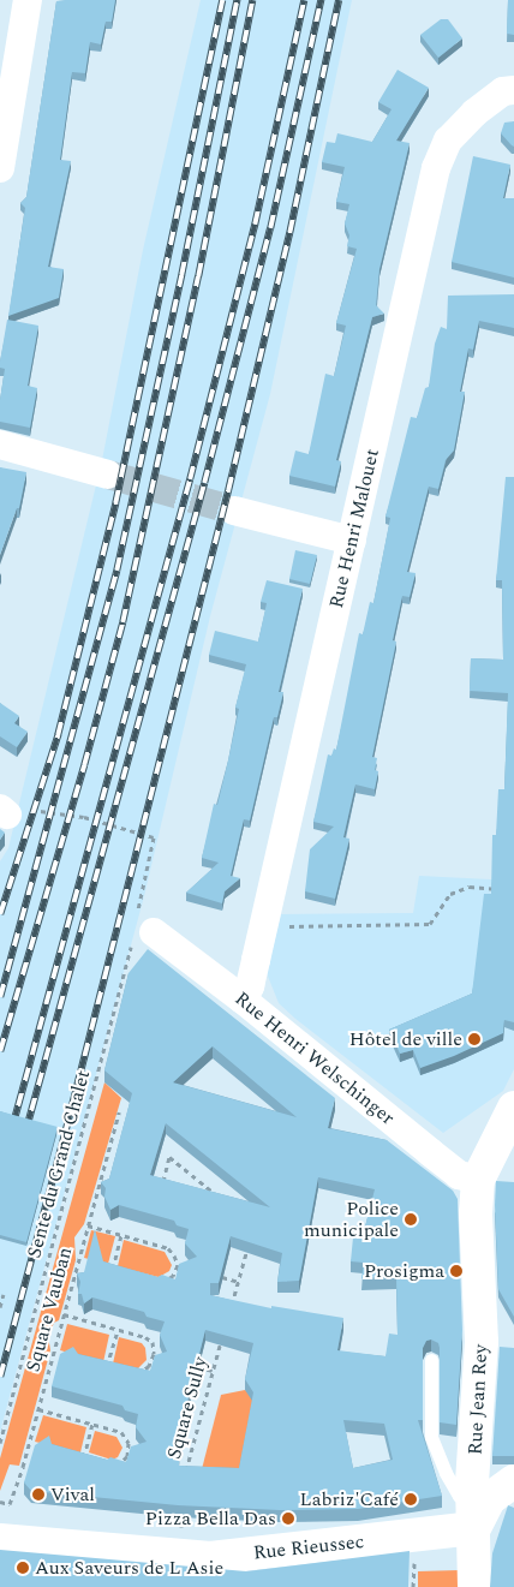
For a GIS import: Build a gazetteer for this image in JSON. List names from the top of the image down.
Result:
{
  "streets": {
    "street": [
      "Rue Henri Malouet",
      "Rue Henri Welschinger",
      "Rue Jean Rey",
      "Rue Rieussec"
    ],
    "path": ["Sente du Grand Chalet", "Square Vauban", "Square Sully"]
  },
  "crossings": [
    ["Rue Henri Malouet", "Rue Henri Welschinger"],
    ["Rue Henri Welschinger", "Sente du Grand Chalet"],
    ["Rue Henri Welschinger", "Rue Jean Rey"],
    ["Rue Jean Rey", "Rue Rieussec"]
  ],
  "places": [
    "Hôtel de ville",
    "Police municipale",
    "Prosigma",
    "Vival",
    "Labriz'Café",
    "Pizza Bella Das",
    "Aux Saveurs de L Asie"
  ]
}
